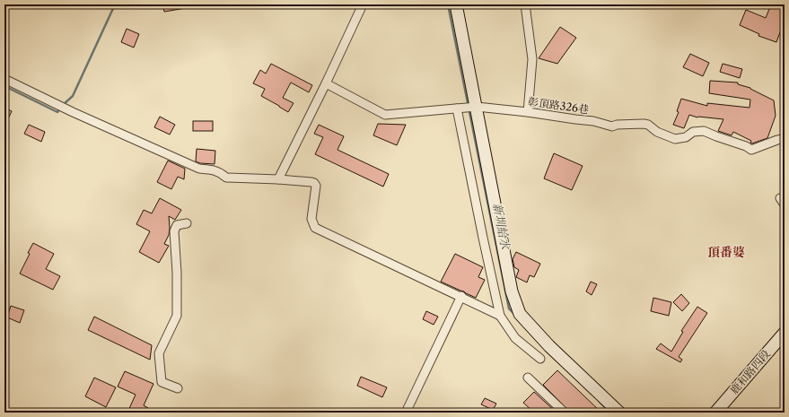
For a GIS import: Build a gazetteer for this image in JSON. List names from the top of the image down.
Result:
{
  "streets": {
    "street": ["彰頂路326巷", "鹿和路四段"]
  },
  "districts": ["頂番婆"],
  "water": ["新圳給水"]
}
